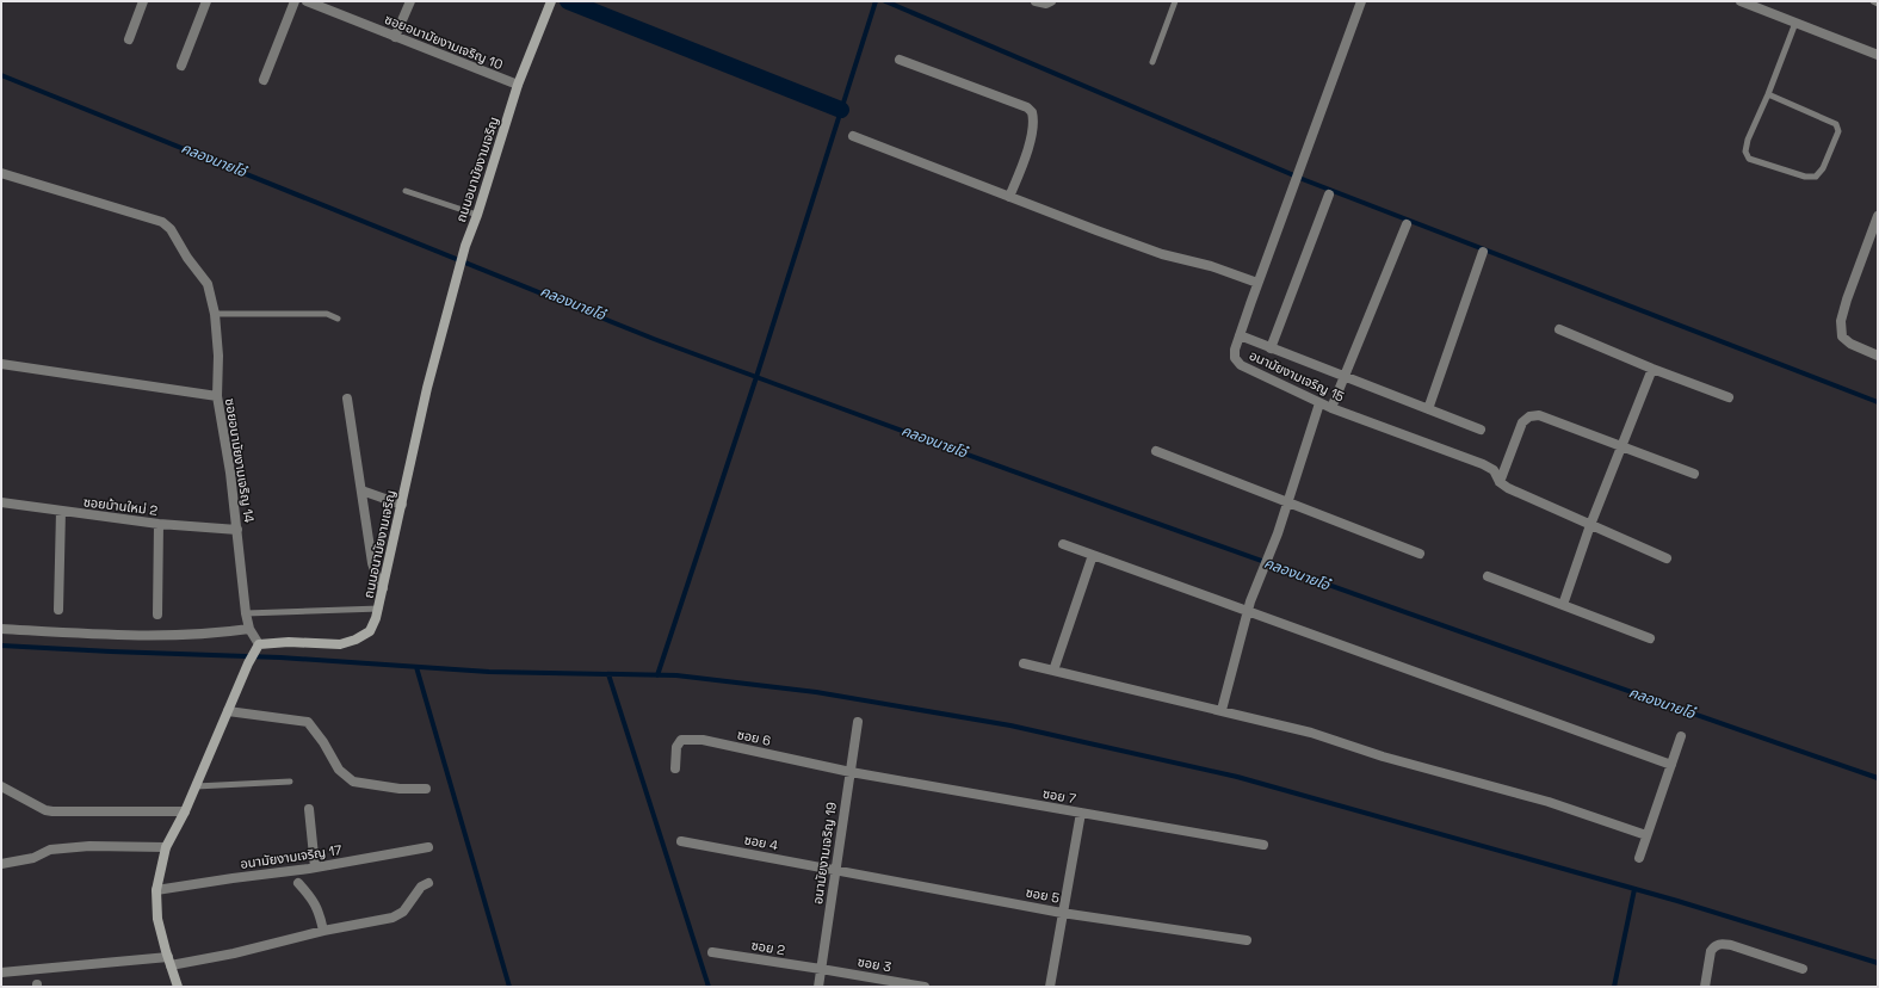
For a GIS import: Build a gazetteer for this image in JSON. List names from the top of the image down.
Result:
{
  "streets": {
    "street": [
      "ซอยอนามัยงามเจริญ 10",
      "ถนนอนามัยงามเจริญ",
      "อนามัยงามเจริญ 15",
      "ซอยอนามัยงามเจริญ 14",
      "ซอยบ้านใหม่ 2",
      "ซอย 6",
      "ซอย 7",
      "ซอย 4",
      "อนามัยงามเจริญ 19",
      "อนามัยงามเจริญ 17",
      "ซอย 5",
      "ซอย 2",
      "ซอย 3"
    ]
  },
  "crossings": [
    ["ซอยอนามัยงามเจริญ 10", "ถนนอนามัยงามเจริญ"],
    ["ถนนอนามัยงามเจริญ", "ซอยอนามัยงามเจริญ 14"],
    ["ซอยอนามัยงามเจริญ 14", "ซอยบ้านใหม่ 2"],
    ["ซอย 6", "ซอย 7"],
    ["ซอย 6", "อนามัยงามเจริญ 19"],
    ["ซอย 7", "อนามัยงามเจริญ 19"],
    ["ซอย 4", "อนามัยงามเจริญ 19"],
    ["ซอย 4", "ซอย 5"],
    ["อนามัยงามเจริญ 19", "ซอย 5"],
    ["อนามัยงามเจริญ 19", "ซอย 2"],
    ["อนามัยงามเจริญ 19", "ซอย 3"],
    ["ซอย 2", "ซอย 3"]
  ],
  "water": ["คลองนายโอ๋"]
}
